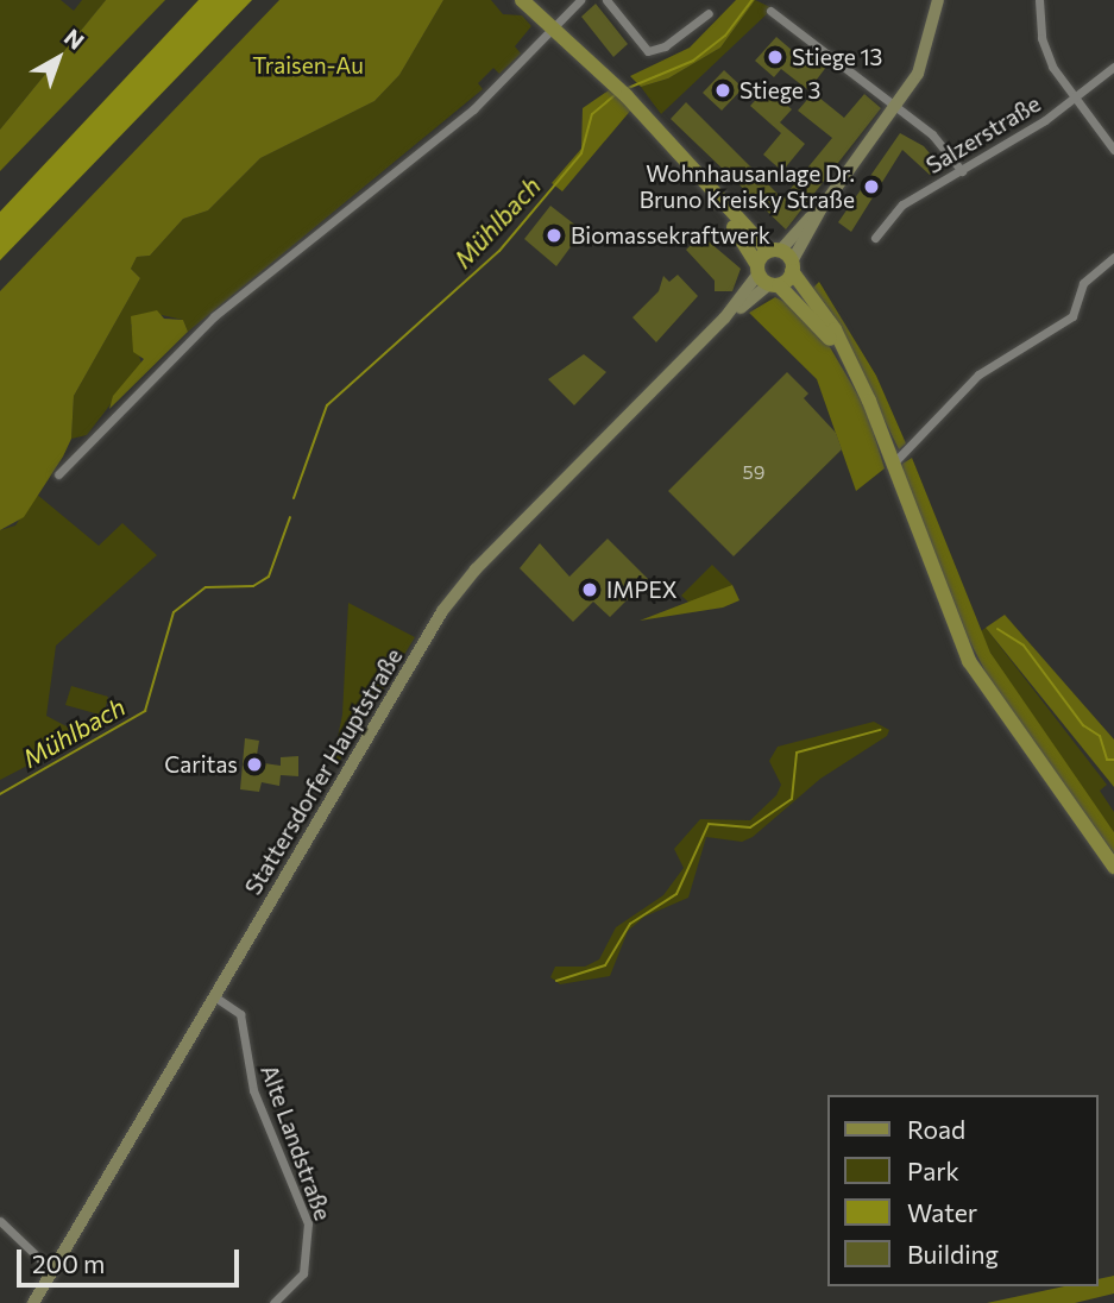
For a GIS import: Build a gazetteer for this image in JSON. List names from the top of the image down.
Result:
{
  "streets": {
    "main road": ["Stattersdorfer Hauptstraße"],
    "street": ["Salzerstraße", "Alte Landstraße"]
  },
  "crossings": [
    ["Stattersdorfer Hauptstraße", "Alte Landstraße"]
  ],
  "water": ["Mühlbach"],
  "parks": ["Traisen-Au"],
  "places": [
    "Stiege 13",
    "Stiege 3",
    "Wohnhausanlage Dr. Bruno Kreisky Straße",
    "Biomassekraftwerk",
    "IMPEX",
    "Caritas"
  ],
  "house_numbers": ["59"],
  "legend": [
    "Road",
    "Park",
    "Water",
    "Building"
  ],
  "scale_bar": "200 m",
  "north": "top right"
}
